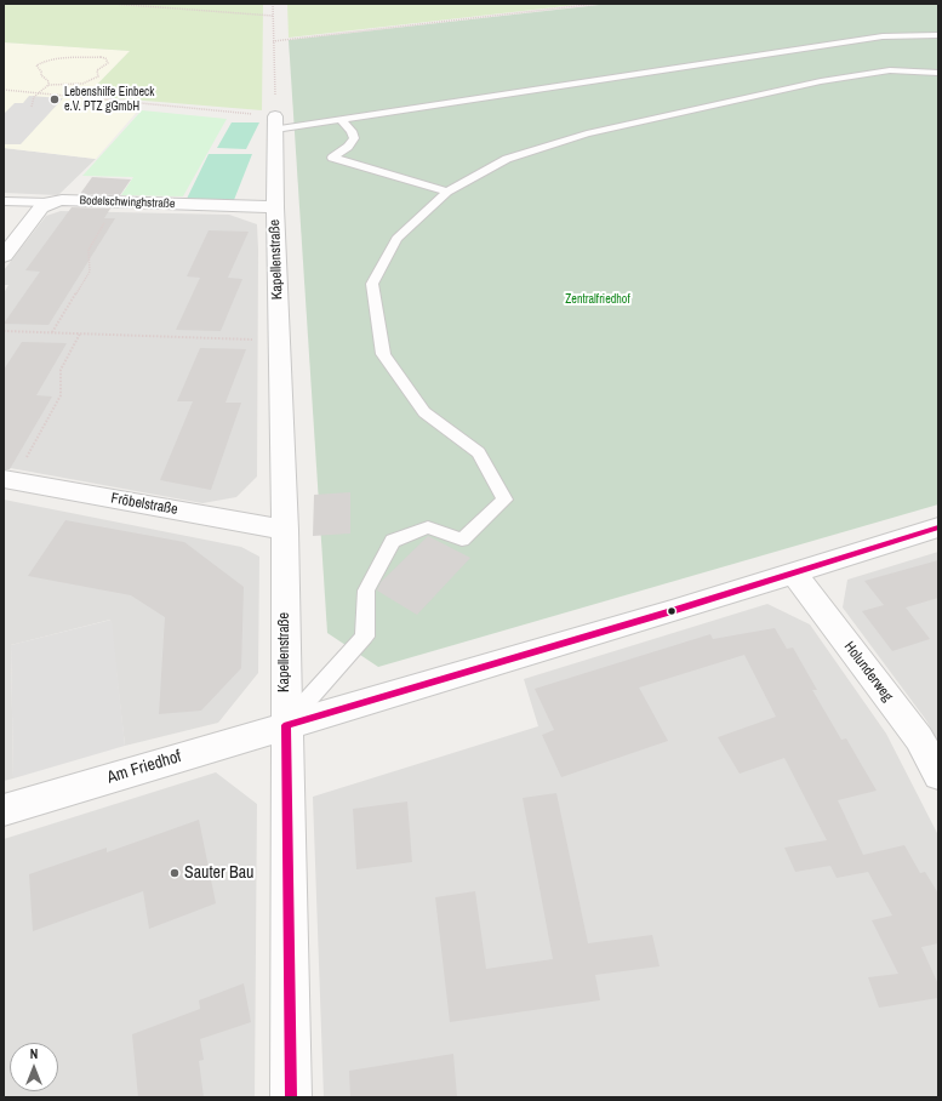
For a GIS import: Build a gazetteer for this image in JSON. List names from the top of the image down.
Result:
{
  "streets": {
    "street": [
      "Bodelschwinghstraße",
      "Kapellenstraße",
      "Fröbelstraße",
      "Holunderweg",
      "Am Friedhof"
    ]
  },
  "crossings": [
    ["Bodelschwinghstraße", "Kapellenstraße"],
    ["Kapellenstraße", "Fröbelstraße"],
    ["Kapellenstraße", "Am Friedhof"],
    ["Holunderweg", "Am Friedhof"]
  ],
  "parks": ["Zentralfriedhof"],
  "places": ["Lebenshilfe Einbeck e.V. PTZ gGmbH", "Sauter Bau"],
  "north": "top"
}
